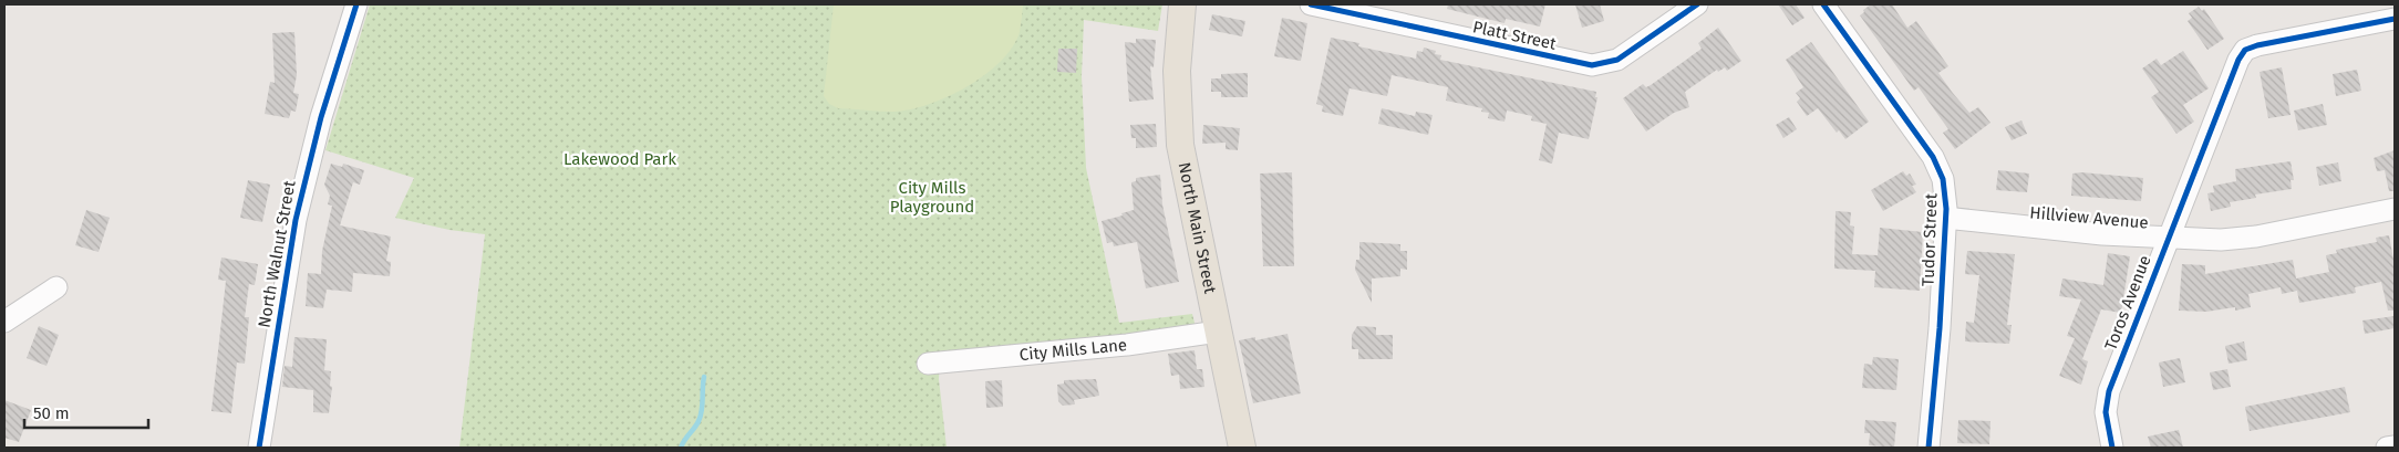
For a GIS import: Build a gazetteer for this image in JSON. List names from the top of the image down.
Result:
{
  "streets": {
    "main road": ["North Main Street"],
    "street": [
      "Platt Street",
      "Hillview Avenue",
      "Tudor Street",
      "North Walnut Street",
      "Toros Avenue",
      "City Mills Lane"
    ]
  },
  "crossings": [
    ["Hillview Avenue", "Tudor Street"],
    ["Hillview Avenue", "Toros Avenue"],
    ["North Main Street", "City Mills Lane"]
  ],
  "parks": ["Lakewood Park", "City Mills Playground"],
  "scale_bar": "50 m"
}
